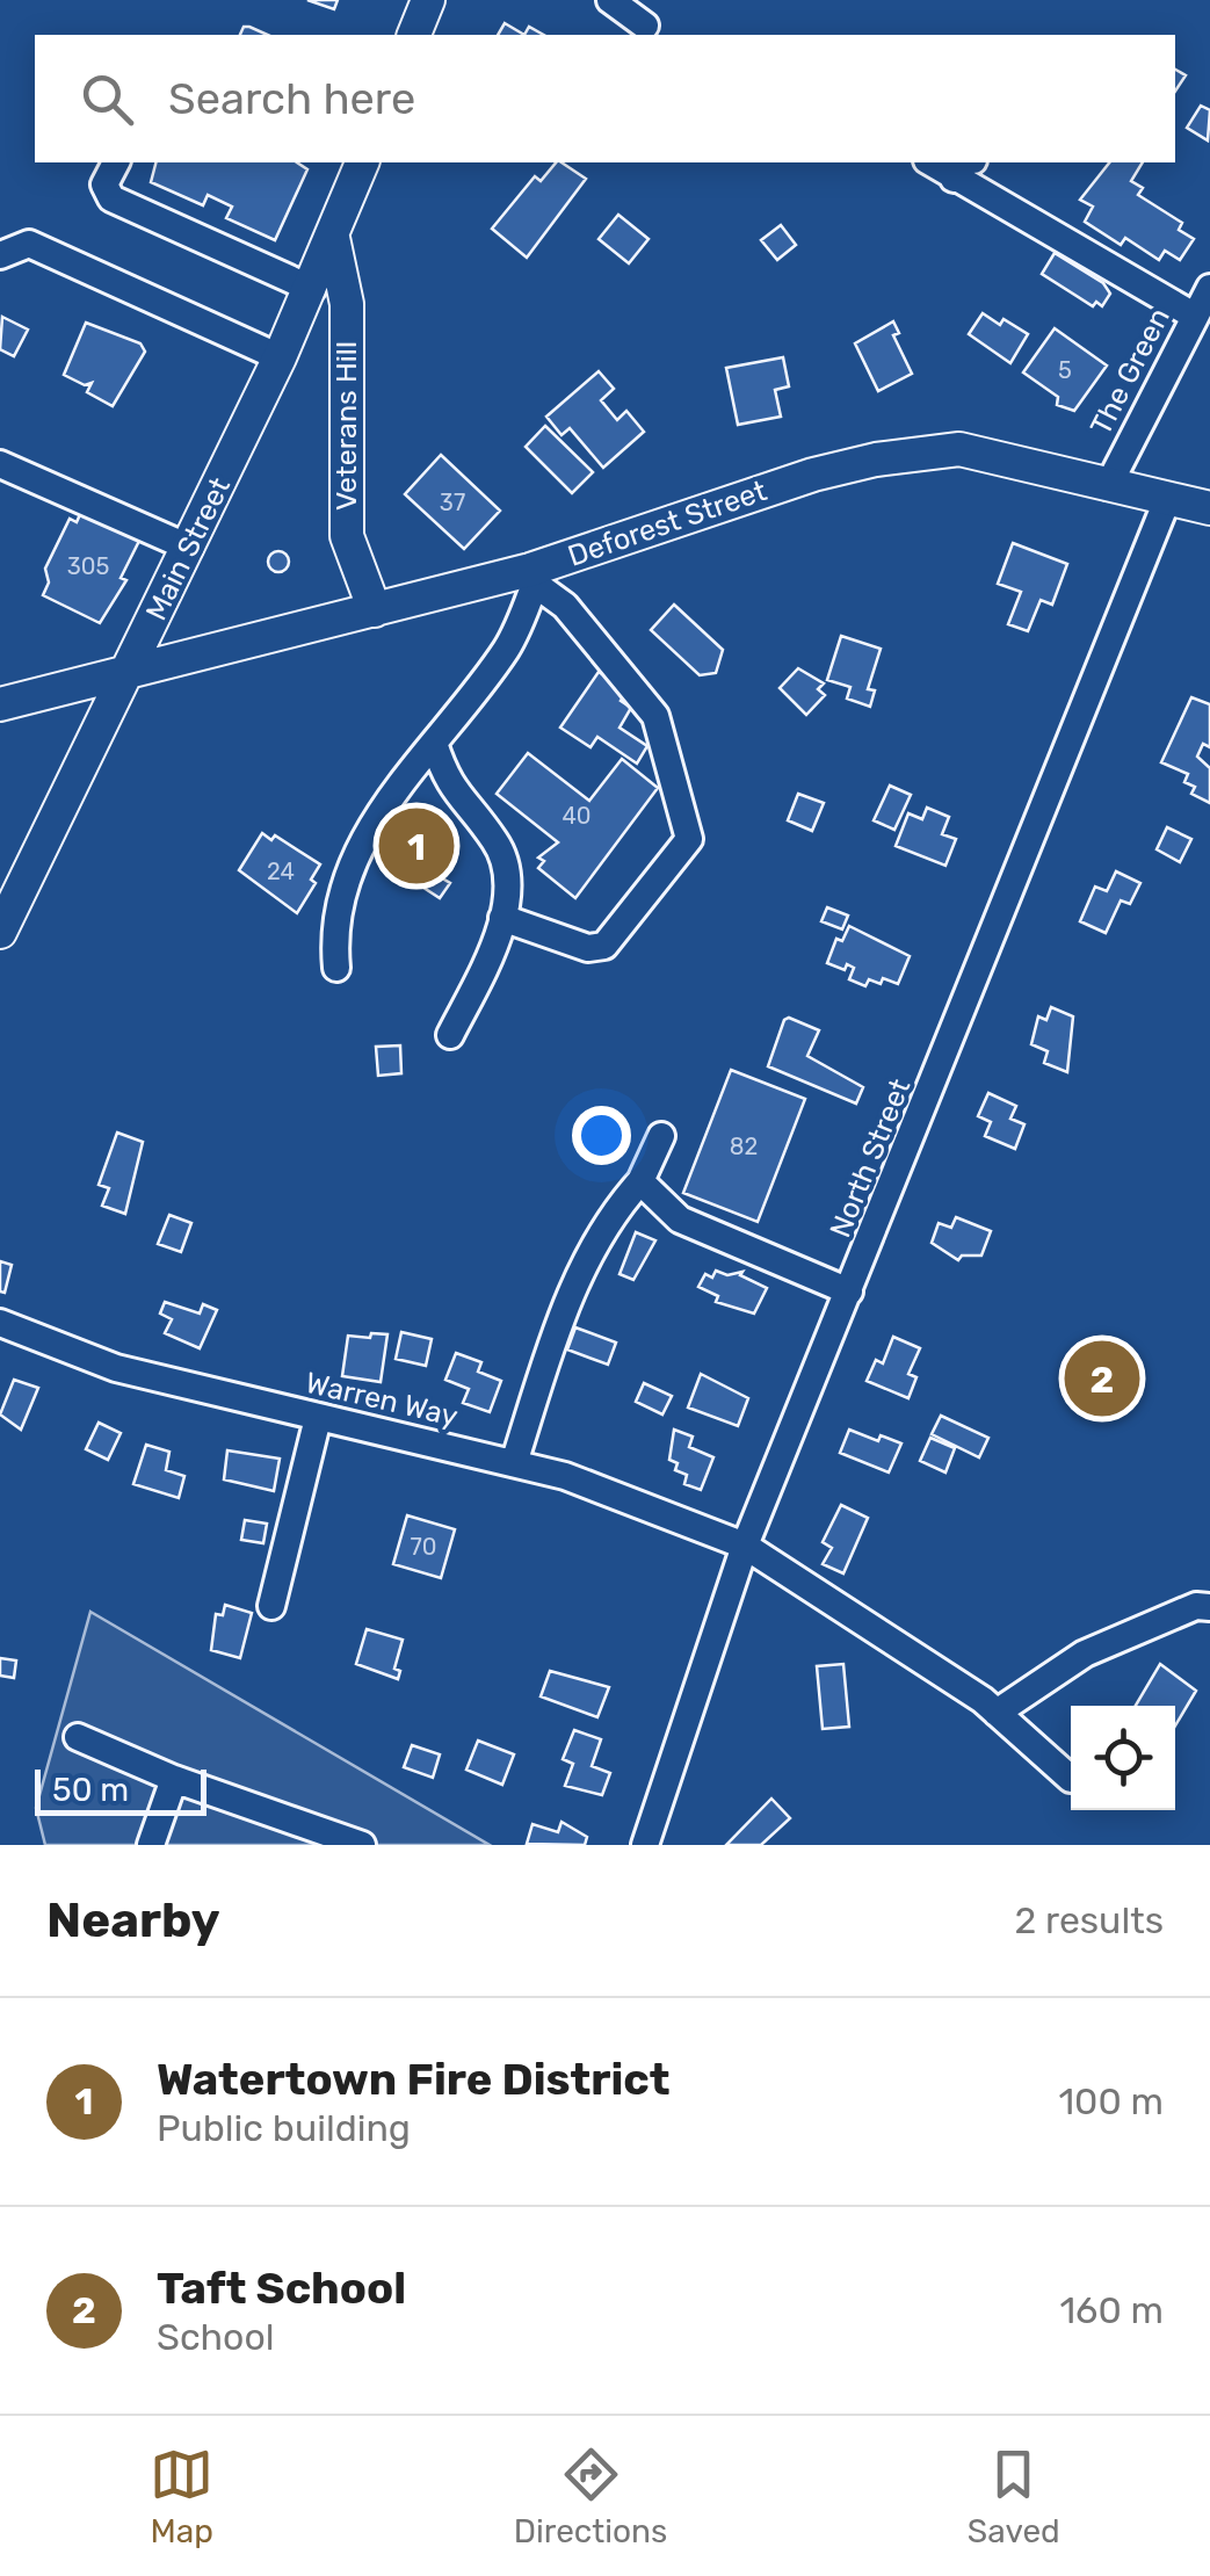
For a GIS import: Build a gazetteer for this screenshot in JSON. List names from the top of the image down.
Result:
{
  "streets": {
    "main road": ["Veterans Hill", "Deforest Street", "Main Street"],
    "street": ["The Green", "North Street", "Warren Way"]
  },
  "crossings": [
    ["The Green", "Deforest Street"],
    ["Veterans Hill", "Deforest Street"],
    ["Veterans Hill", "Main Street"],
    ["Deforest Street", "Main Street"],
    ["Deforest Street", "North Street"],
    ["North Street", "Warren Way"]
  ],
  "house_numbers": [
    "5",
    "37",
    "305",
    "40",
    "24",
    "82",
    "70"
  ],
  "scale_bar": "50 m",
  "page": {
    "search": "Search here",
    "pins": ["1", "2"],
    "scale": "50 m",
    "heading": ["Nearby", "2 results"],
    "list": [
      {
        "mark": "1",
        "name": "Watertown Fire District",
        "note": "Public building",
        "value": "100 m"
      },
      {
        "mark": "2",
        "name": "Taft School",
        "note": "School",
        "value": "160 m"
      }
    ],
    "nav": ["Map", "Directions", "Saved"]
  }
}
